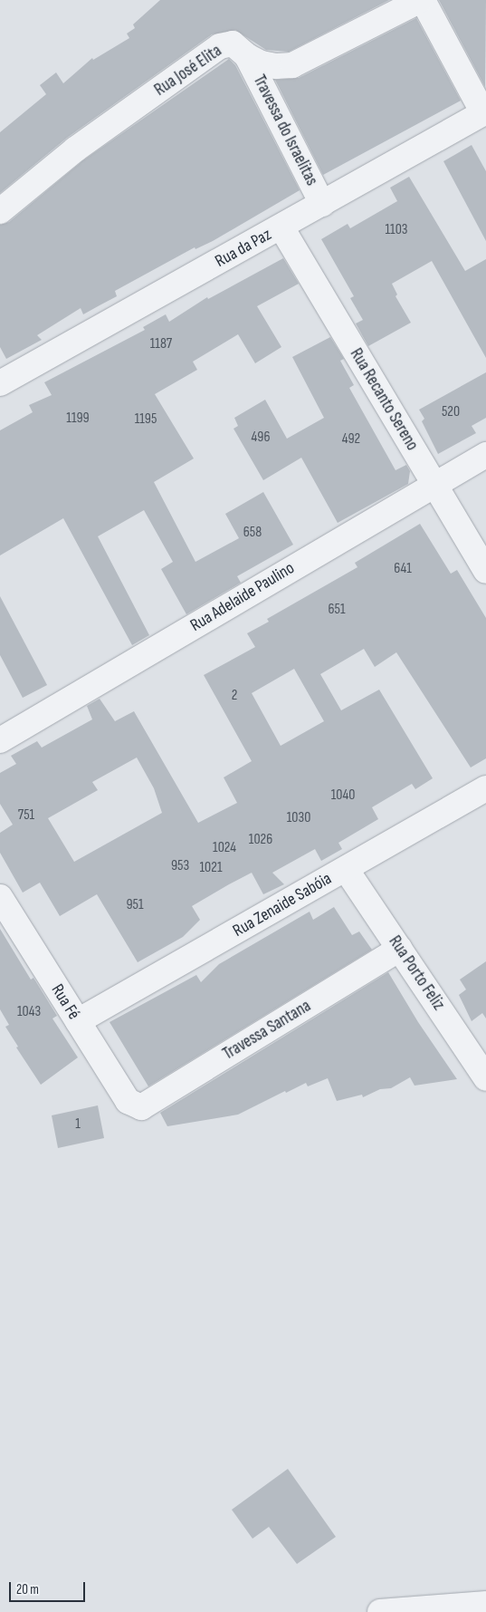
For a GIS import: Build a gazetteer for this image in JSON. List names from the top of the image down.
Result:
{
  "streets": {
    "street": [
      "Rua José Elita",
      "Travessa do Israelitas",
      "Rua da Paz",
      "Rua Recanto Sereno",
      "Rua Adelaide Paulino",
      "Rua Zenaide Sabóia",
      "Rua Porto Feliz",
      "Rua Fé",
      "Travessa Santana"
    ]
  },
  "crossings": [
    ["Rua José Elita", "Travessa do Israelitas"],
    ["Travessa do Israelitas", "Rua da Paz"],
    ["Rua da Paz", "Rua Recanto Sereno"],
    ["Rua Recanto Sereno", "Rua Adelaide Paulino"],
    ["Rua Zenaide Sabóia", "Rua Porto Feliz"],
    ["Rua Zenaide Sabóia", "Rua Fé"],
    ["Rua Porto Feliz", "Travessa Santana"],
    ["Rua Fé", "Travessa Santana"]
  ],
  "house_numbers": [
    "1103",
    "1187",
    "520",
    "1199",
    "1195",
    "496",
    "492",
    "658",
    "641",
    "651",
    "2",
    "1040",
    "751",
    "1030",
    "1026",
    "1024",
    "953",
    "1021",
    "951",
    "1043",
    "1"
  ],
  "scale_bar": "20 m"
}
